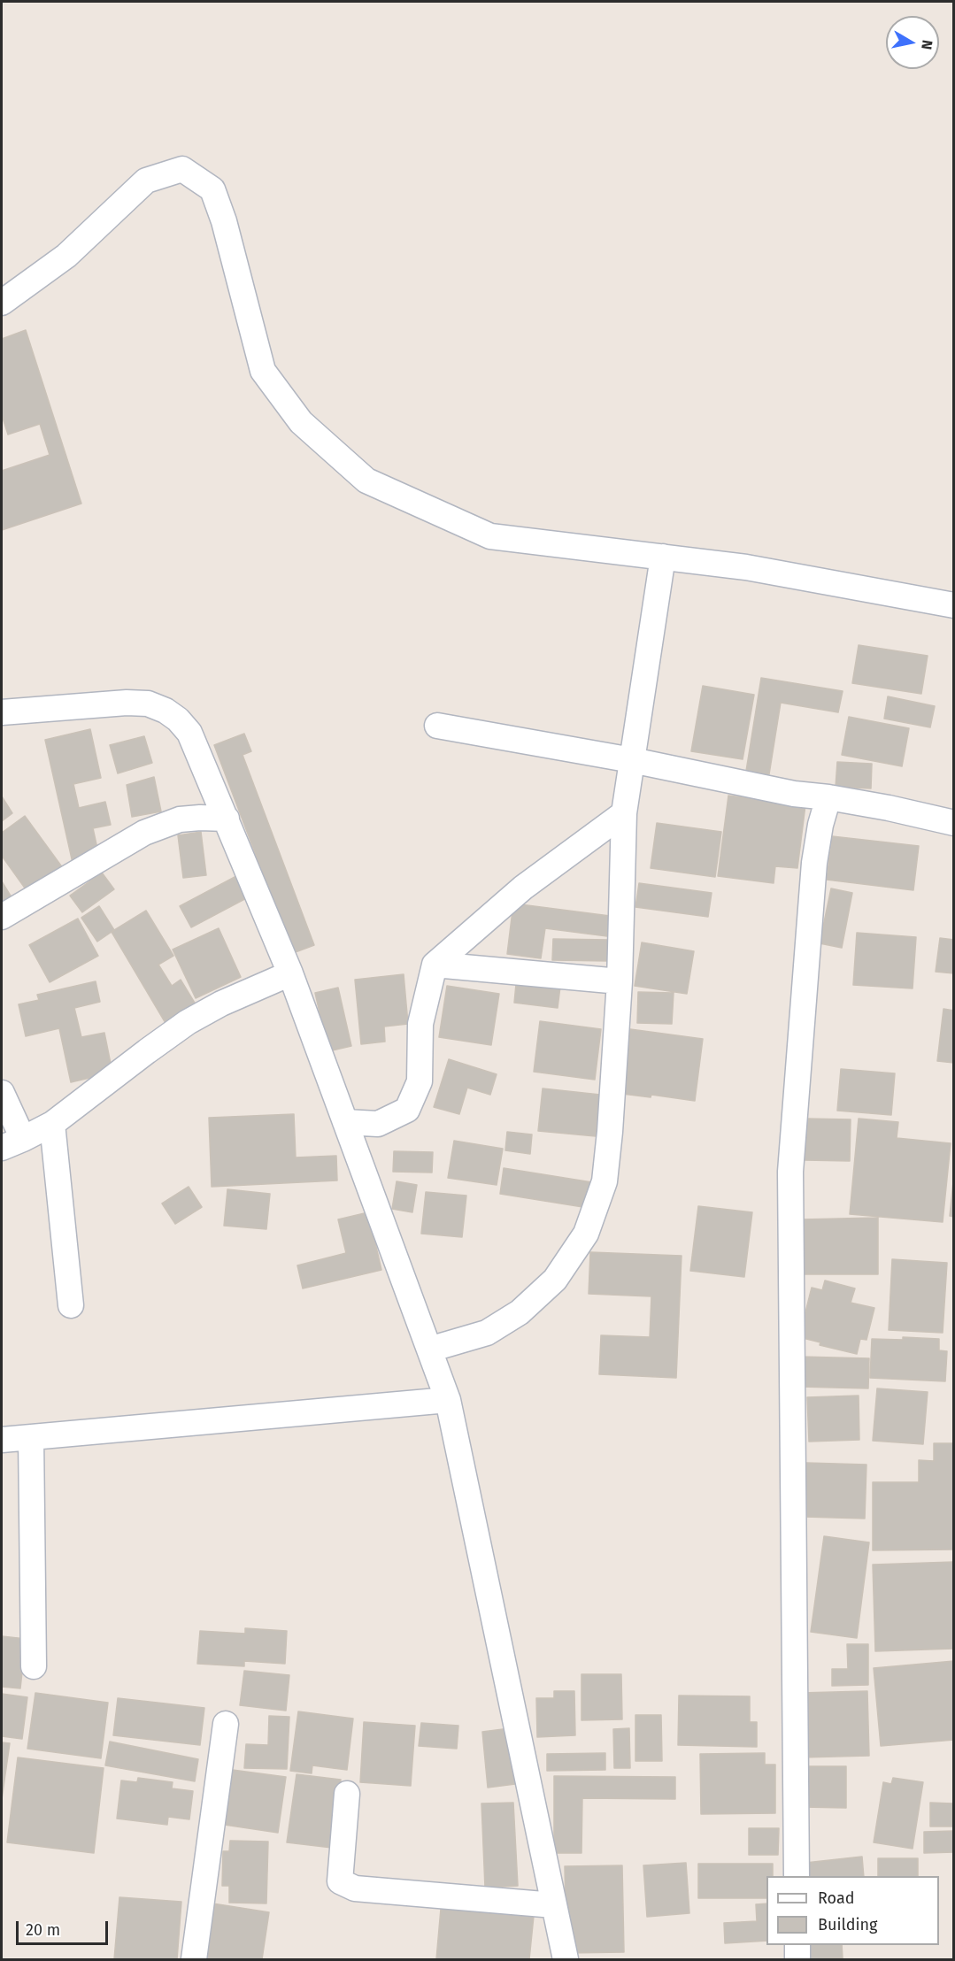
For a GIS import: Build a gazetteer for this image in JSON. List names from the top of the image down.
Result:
{
  "legend": ["Road", "Building"],
  "scale_bar": "20 m",
  "north": "right"
}
